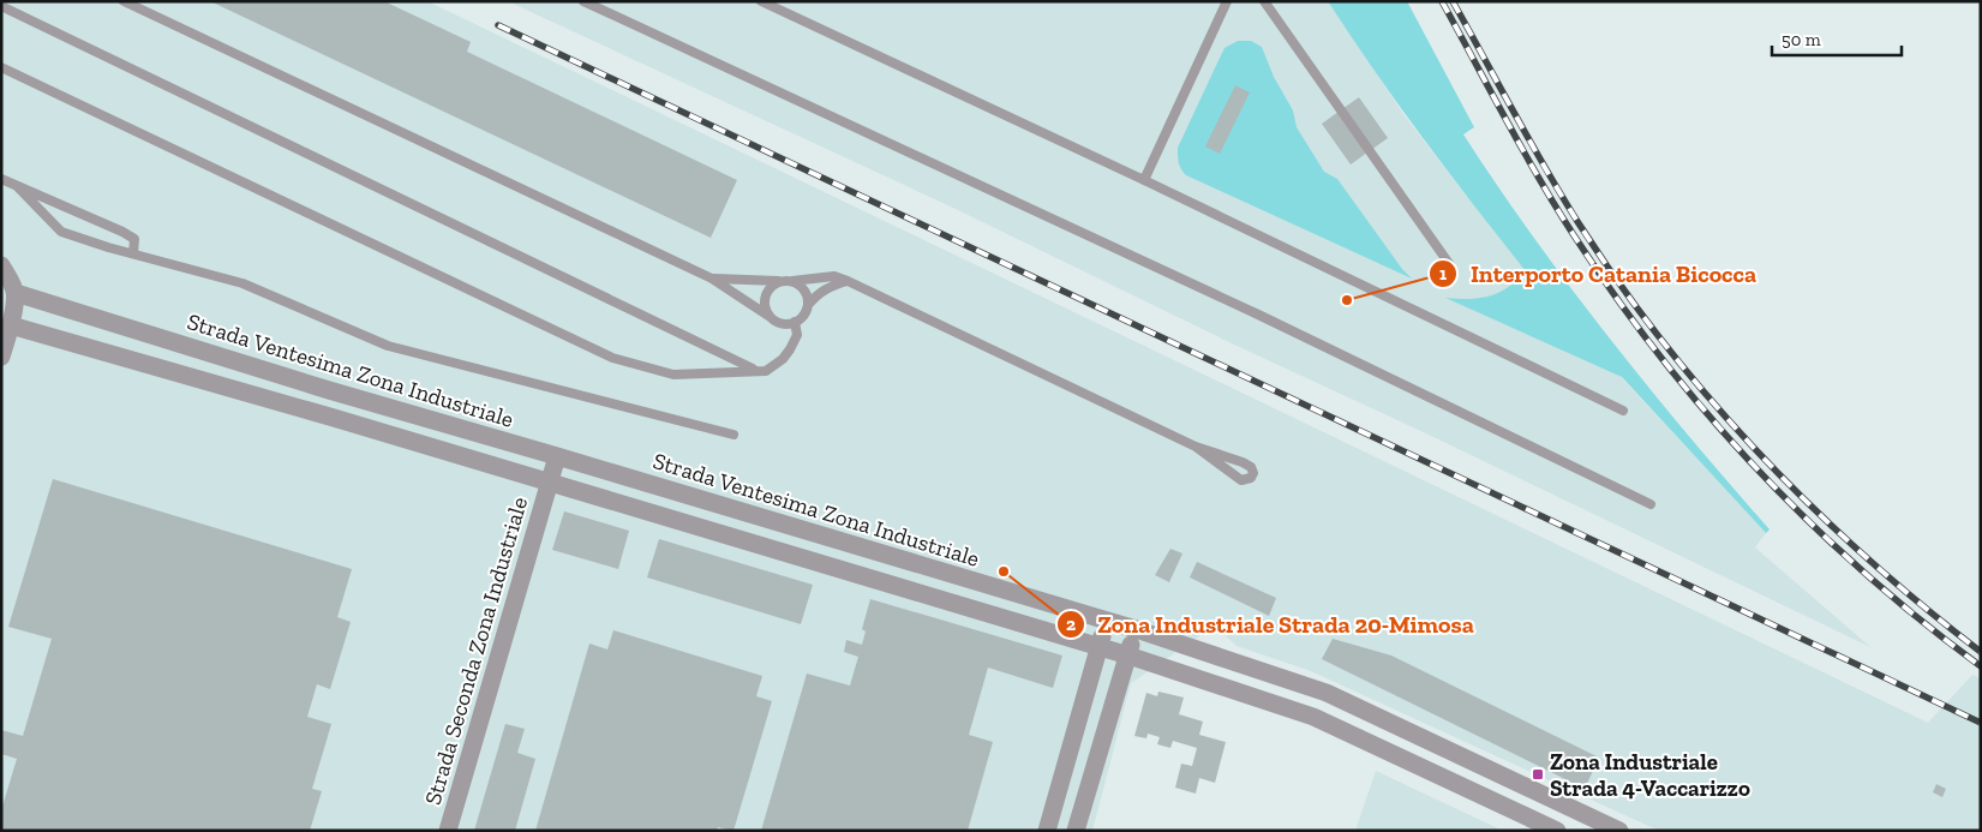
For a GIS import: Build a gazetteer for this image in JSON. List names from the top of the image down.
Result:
{
  "streets": {
    "street": ["Strada Ventesima Zona Industriale", "Strada Seconda Zona Industriale"]
  },
  "crossings": [
    ["Strada Ventesima Zona Industriale", "Strada Seconda Zona Industriale"]
  ],
  "places": {
    "other": ["Interporto Catania Bicocca", "Zona Industriale Strada 20-Mimosa"],
    "transit": ["Zona Industriale Strada 4-Vaccarizzo"]
  },
  "scale_bar": "50 m"
}
